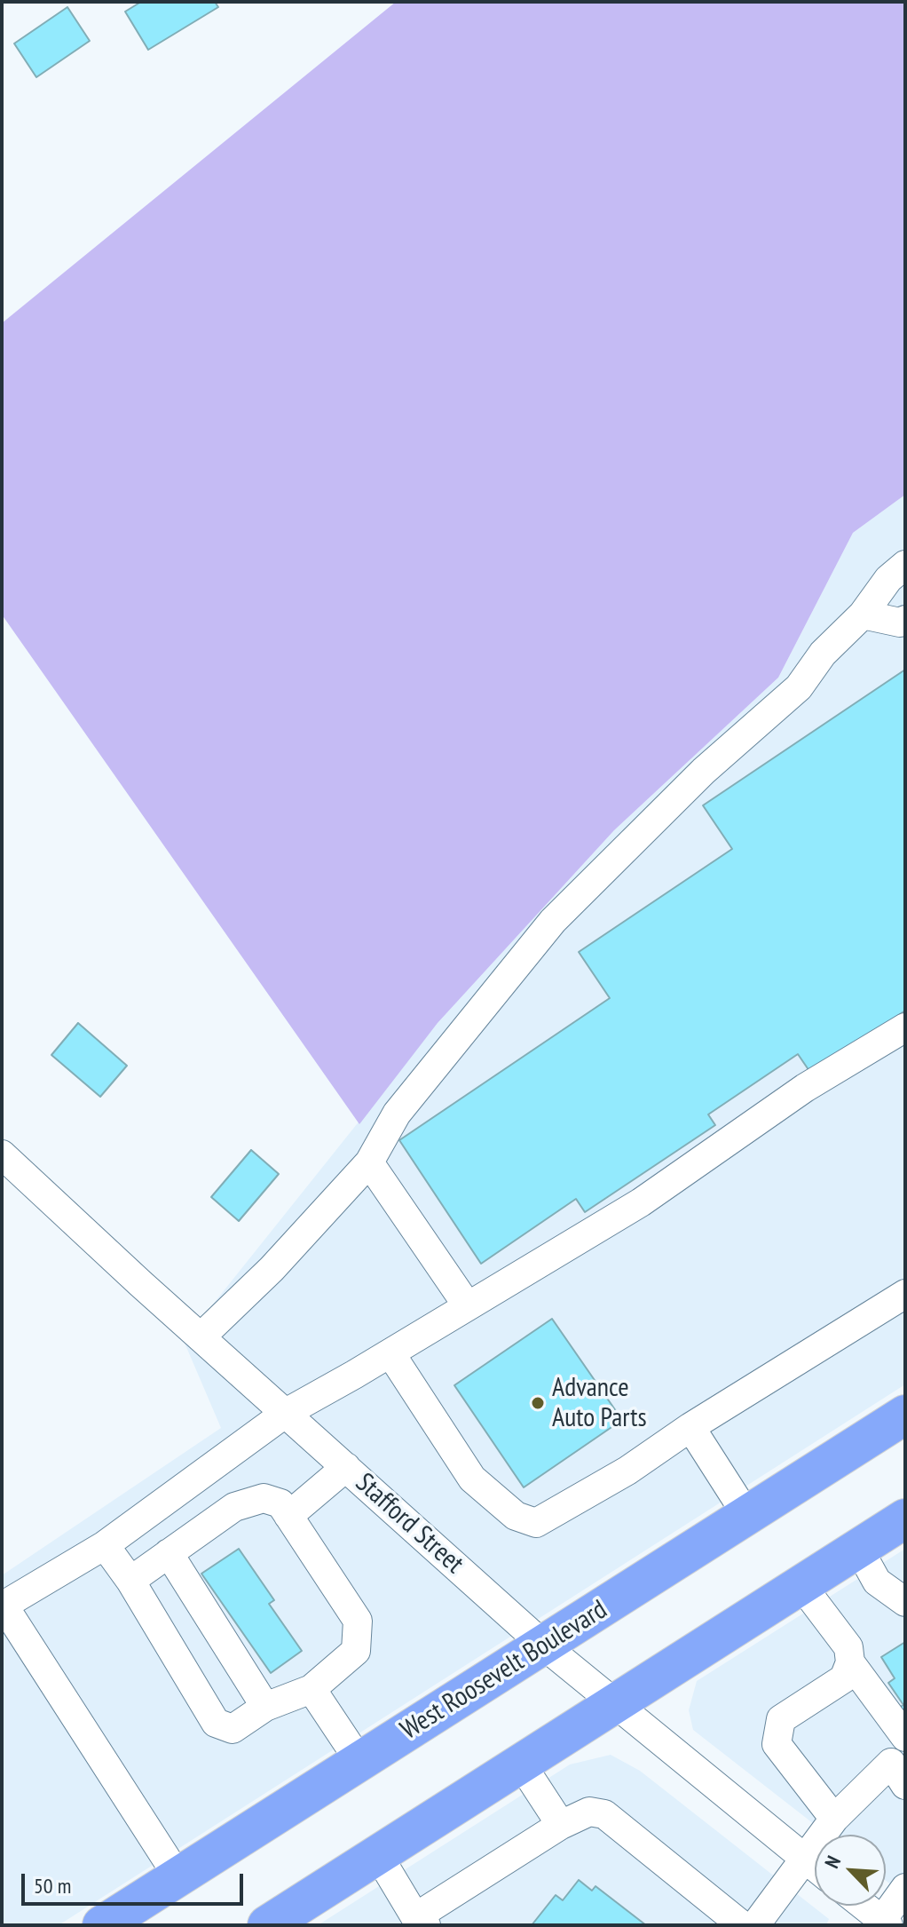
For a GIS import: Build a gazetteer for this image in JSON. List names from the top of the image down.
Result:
{
  "streets": {
    "highway": ["West Roosevelt Boulevard"],
    "street": ["Stafford Street"]
  },
  "crossings": [
    ["Stafford Street", "West Roosevelt Boulevard"]
  ],
  "places": ["Advance Auto Parts"],
  "scale_bar": "50 m",
  "north": "top left"
}
